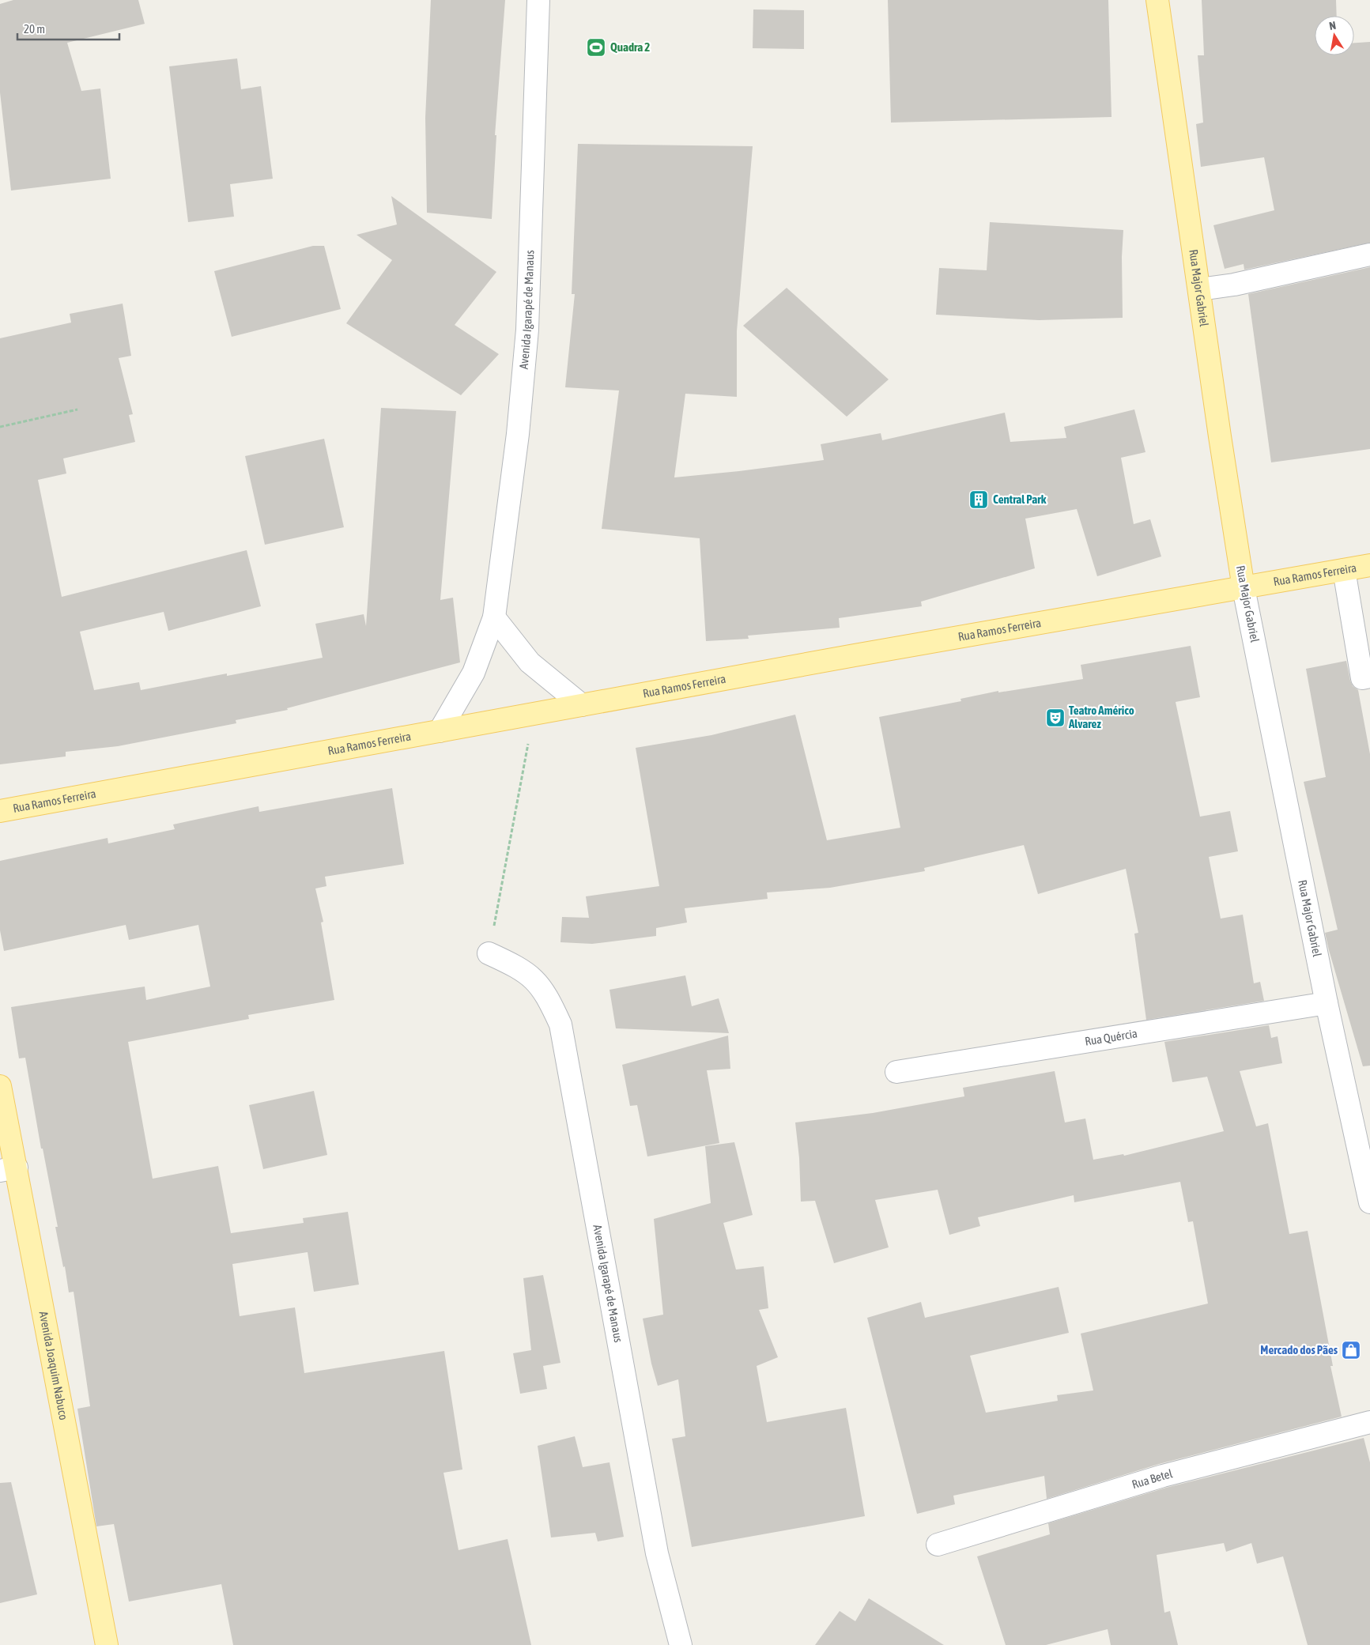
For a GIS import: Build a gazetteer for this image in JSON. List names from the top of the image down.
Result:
{
  "streets": {
    "main road": ["Rua Major Gabriel", "Rua Ramos Ferreira", "Avenida Joaquim Nabuco"],
    "street": ["Avenida Igarapé de Manaus", "Rua Quércia", "Rua Betel"]
  },
  "crossings": [
    ["Rua Major Gabriel", "Rua Ramos Ferreira"],
    ["Rua Major Gabriel", "Rua Quércia"],
    ["Avenida Igarapé de Manaus", "Rua Ramos Ferreira"]
  ],
  "places": {
    "sports": ["Quadra 2"],
    "building": ["Central Park"],
    "theatre": ["Teatro Américo Alvarez"],
    "shop": ["Mercado dos Pães"]
  },
  "scale_bar": "20 m",
  "north": "top"
}
